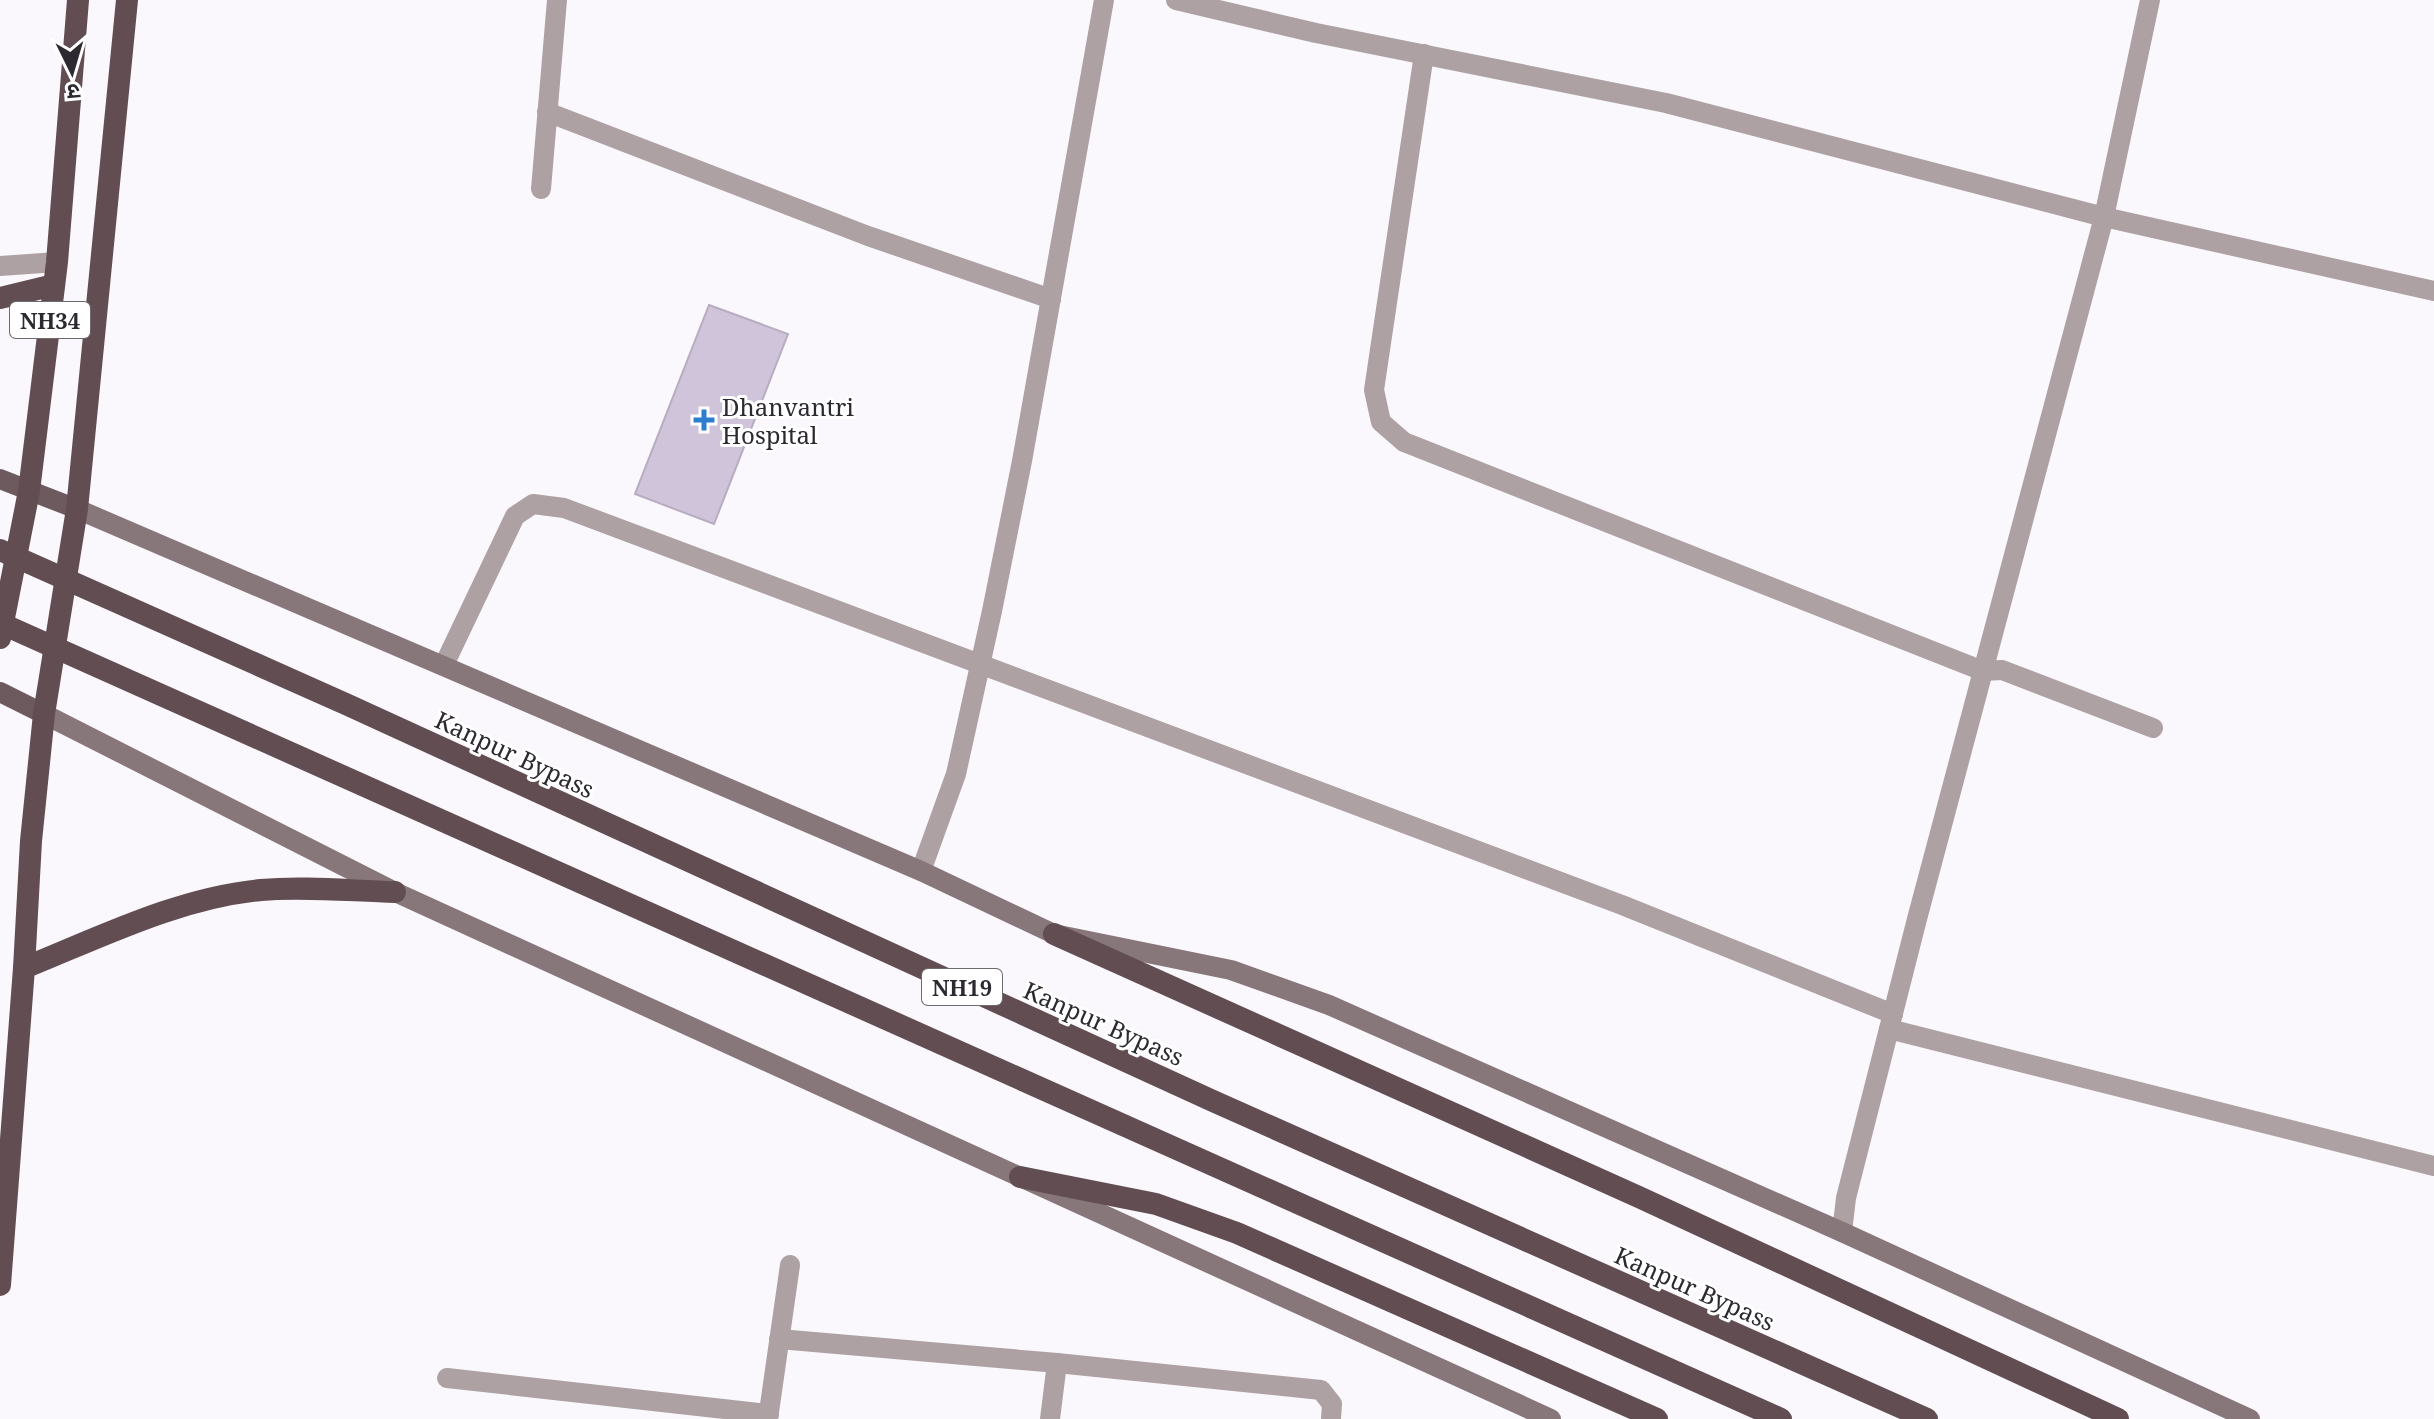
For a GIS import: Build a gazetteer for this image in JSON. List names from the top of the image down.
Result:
{
  "streets": {
    "highway": ["NH34", "Kanpur Bypass", "NH19"]
  },
  "places": {
    "health": ["Dhanvantri Hospital"]
  },
  "north": "bottom"
}
